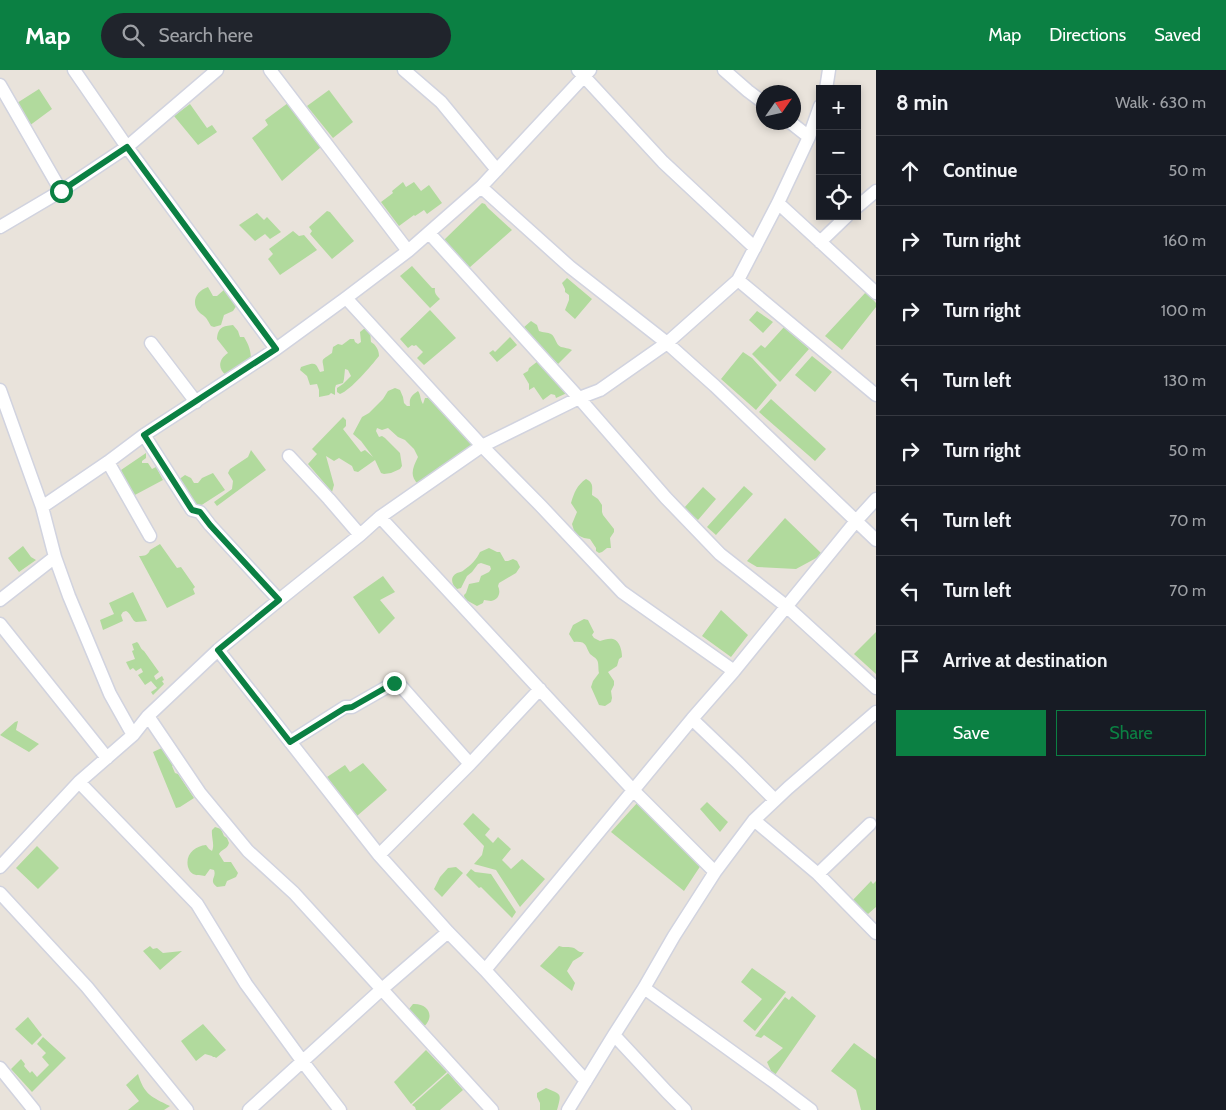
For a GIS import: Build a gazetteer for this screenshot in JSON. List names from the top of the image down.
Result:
{
  "north": "top right",
  "page": {
    "header": "Map",
    "search": "Search here",
    "nav": ["Map", "Directions", "Saved"],
    "heading": ["8 min", "Walk · 630 m"],
    "map_buttons": ["+", "−"],
    "list": [
      ["Continue", "50 m"],
      ["Turn right", "160 m"],
      ["Turn right", "100 m"],
      ["Turn left", "130 m"],
      ["Turn right", "50 m"],
      ["Turn left", "70 m"],
      ["Turn left", "70 m"],
      "Arrive at destination"
    ],
    "buttons": ["Save", "Share"]
  }
}
